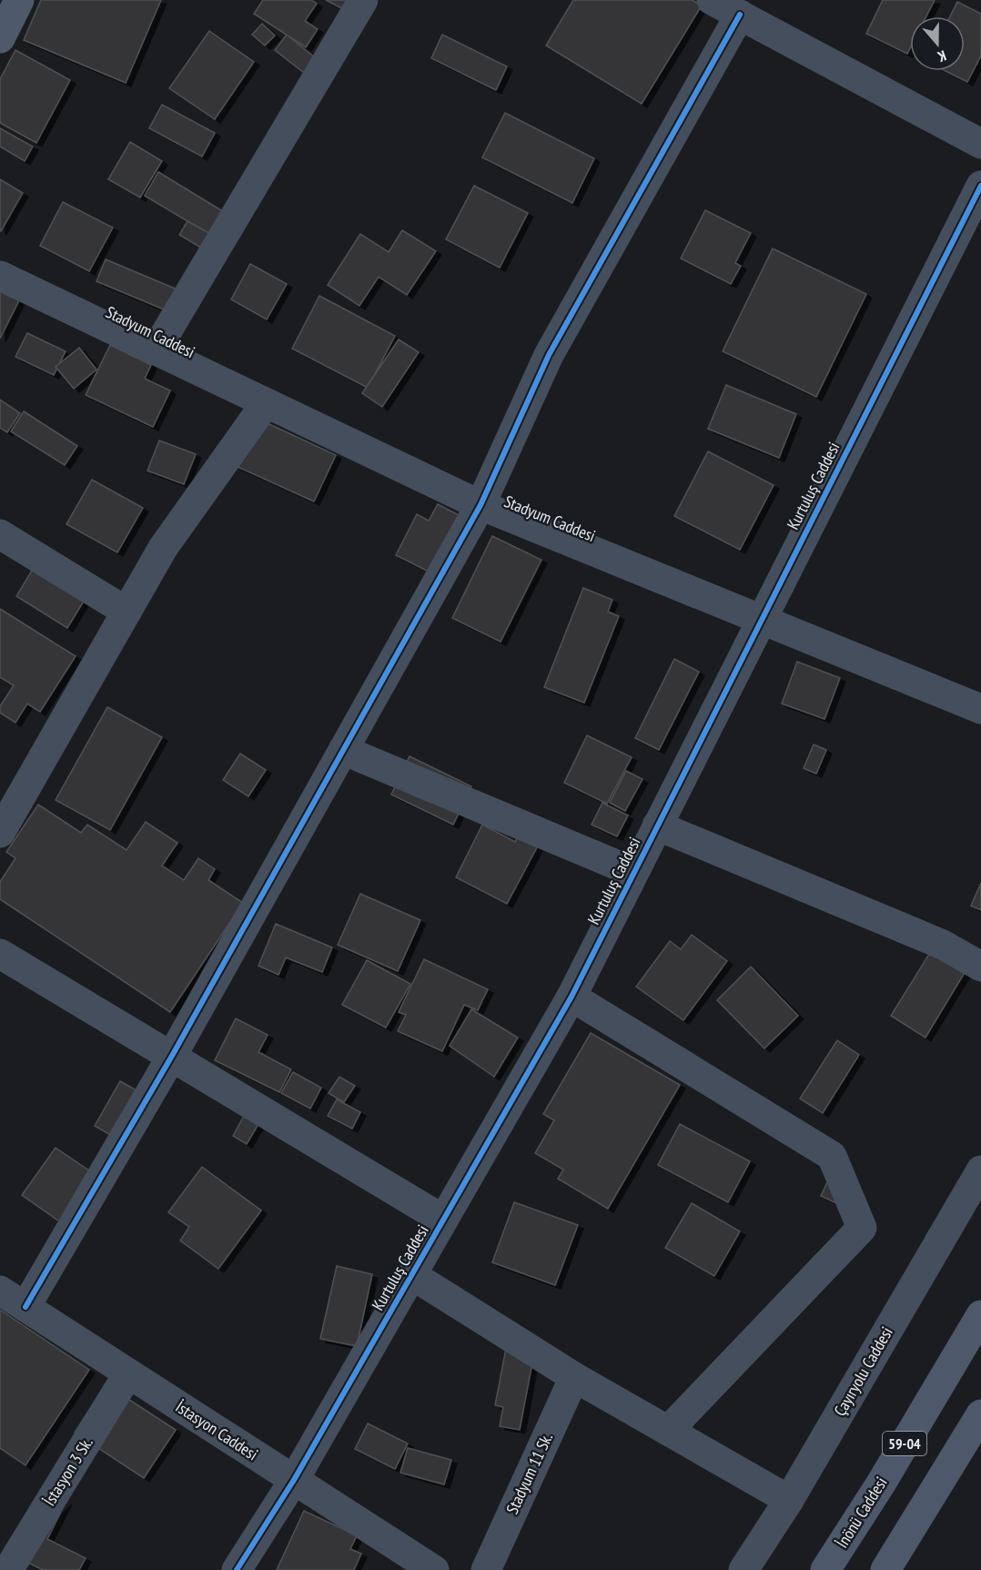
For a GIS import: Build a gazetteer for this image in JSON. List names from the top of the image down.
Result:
{
  "streets": {
    "main road": ["59-04", "İnönü Caddesi"],
    "street": [
      "Stadyum Caddesi",
      "Kurtuluş Caddesi",
      "Çayıryolu Caddesi",
      "İstasyon Caddesi",
      "İstasyon 3 Sk.",
      "Stadyum 11 Sk."
    ]
  },
  "crossings": [
    ["Stadyum Caddesi", "Kurtuluş Caddesi"],
    ["Kurtuluş Caddesi", "İstasyon Caddesi"],
    ["İstasyon Caddesi", "İstasyon 3 Sk."]
  ],
  "north": "bottom"
}
